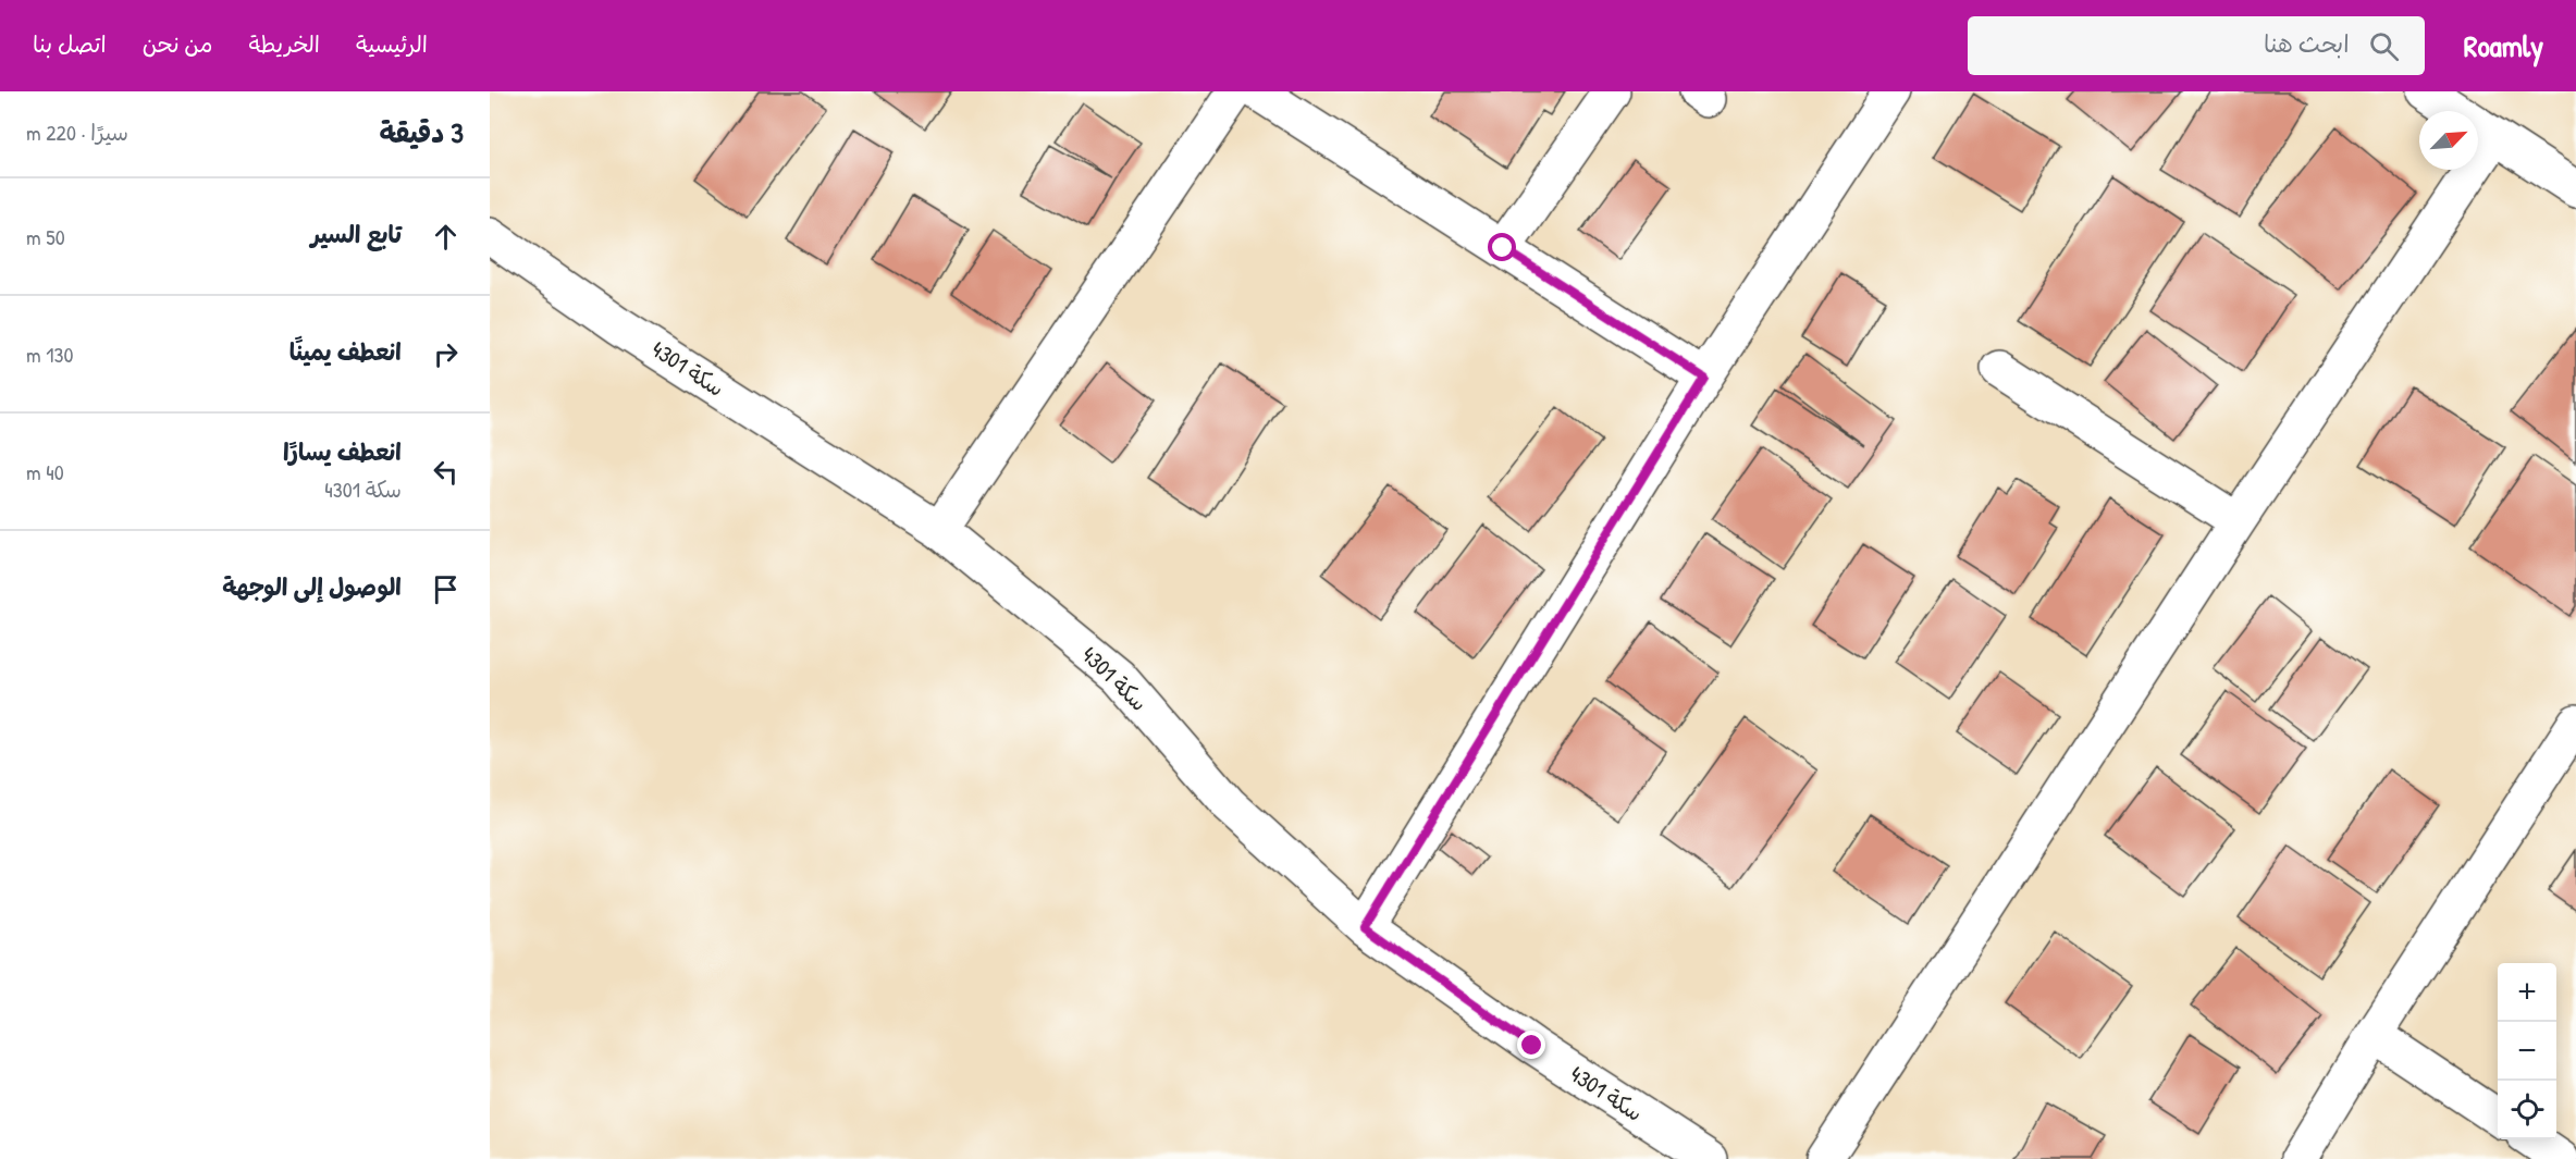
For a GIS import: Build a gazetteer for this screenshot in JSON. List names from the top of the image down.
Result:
{
  "streets": {
    "street": ["سكة 4301"]
  },
  "north": "top right",
  "page": {
    "header": "Roamly",
    "search": "ابحث هنا",
    "nav": [
      "الرئيسية",
      "الخريطة",
      "من نحن",
      "اتصل بنا"
    ],
    "heading": ["3 دقيقة", "سيرًا · 220 m"],
    "list": [
      ["تابع السير", "50 m"],
      ["انعطف يمينًا", "130 m"],
      ["انعطف يسارًا", "سكة 4301", "40 m"],
      "الوصول إلى الوجهة"
    ],
    "map_buttons": ["+", "−"]
  }
}
